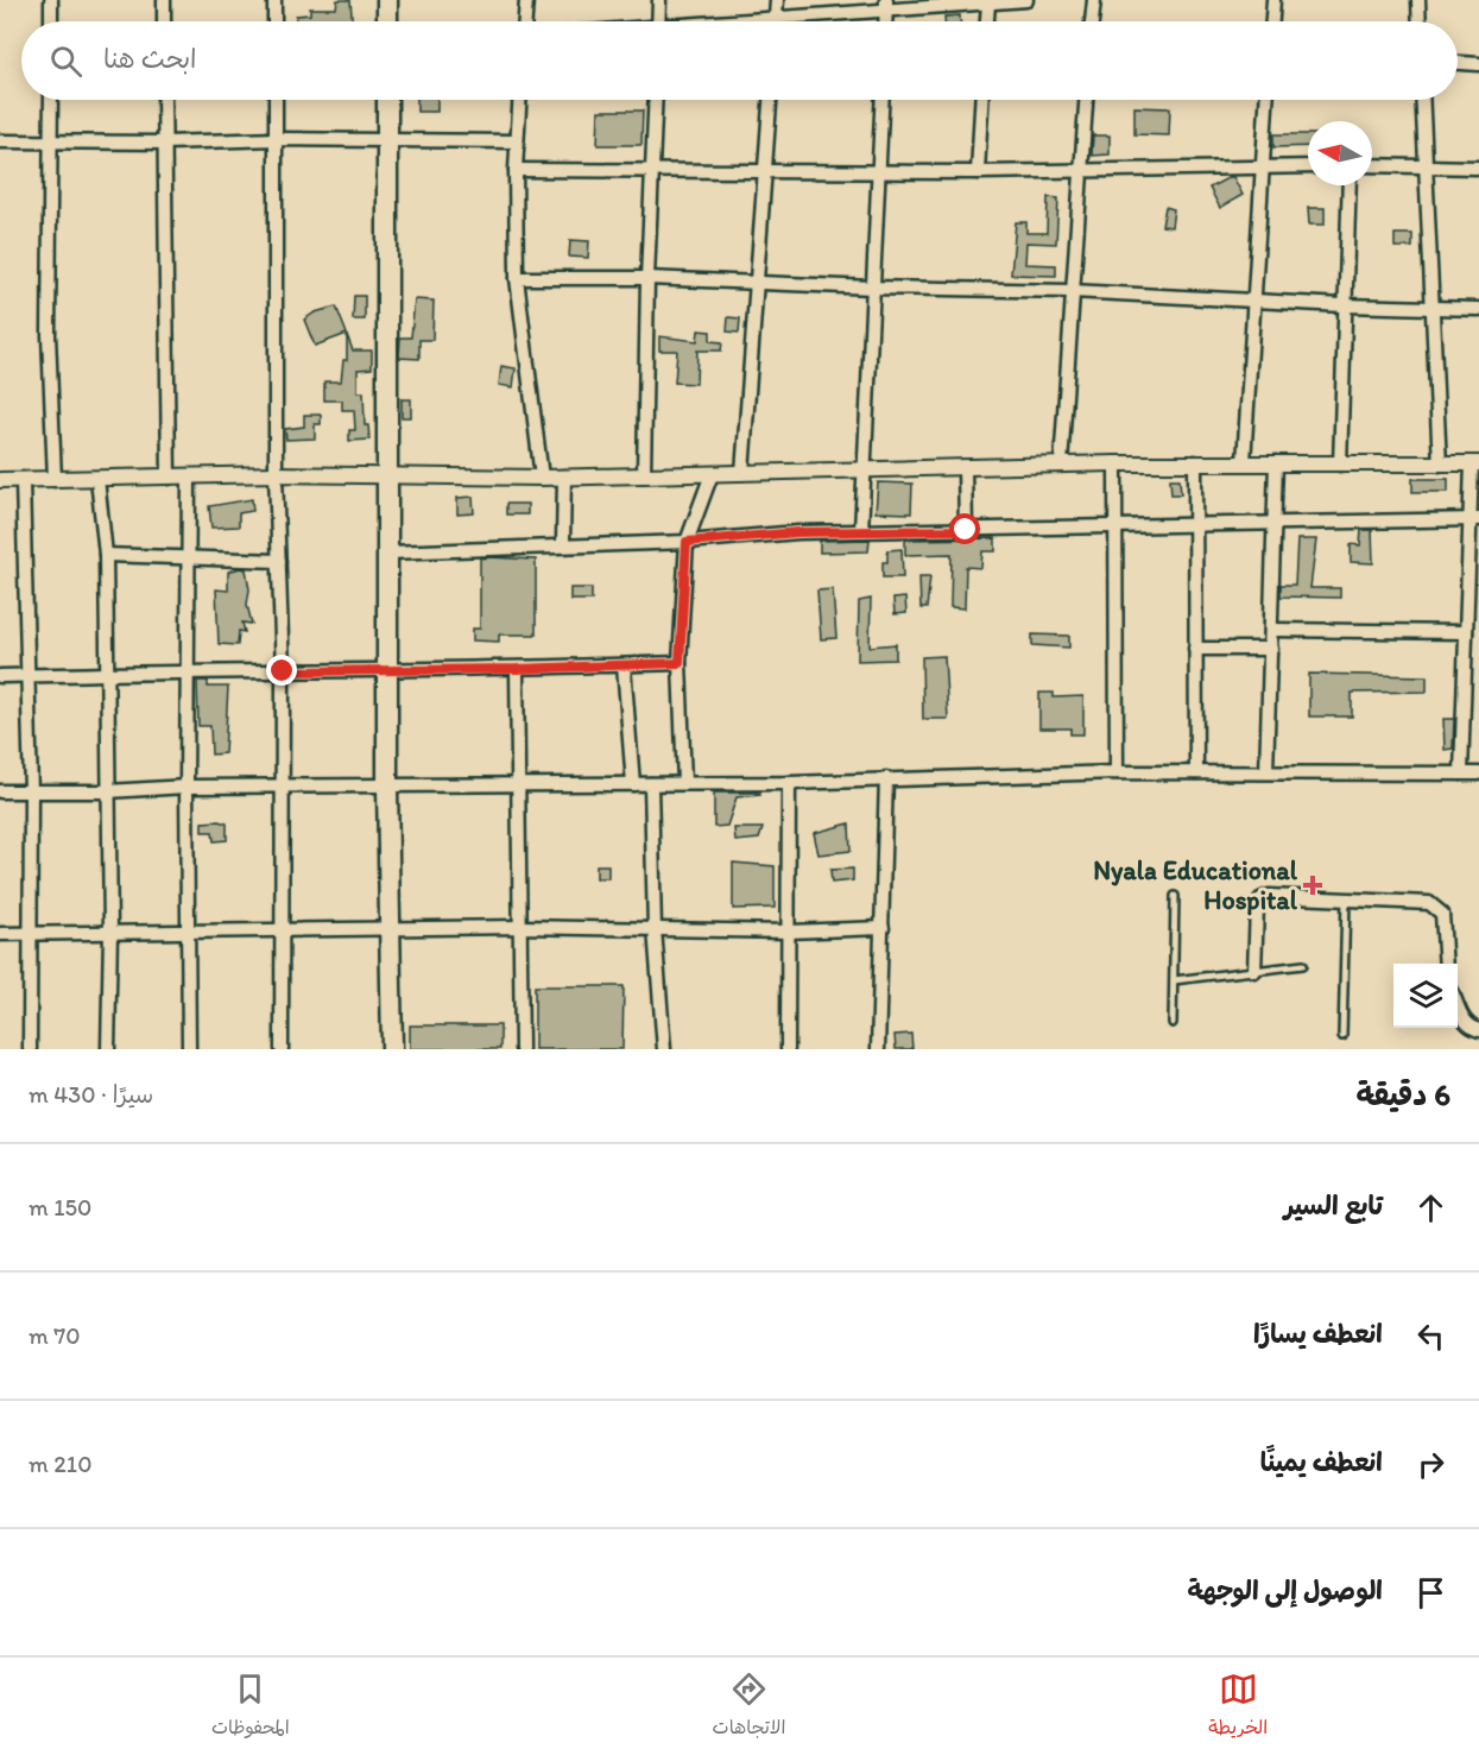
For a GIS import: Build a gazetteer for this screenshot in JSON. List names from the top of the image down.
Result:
{
  "places": {
    "health": ["Nyala Educational Hospital"]
  },
  "north": "left",
  "page": {
    "search": "ابحث هنا",
    "heading": ["6 دقيقة", "سيرًا · 430 m"],
    "list": [
      ["تابع السير", "150 m"],
      ["انعطف يسارًا", "70 m"],
      ["انعطف يمينًا", "210 m"],
      "الوصول إلى الوجهة"
    ],
    "nav": ["الخريطة", "الاتجاهات", "المحفوظات"]
  }
}
